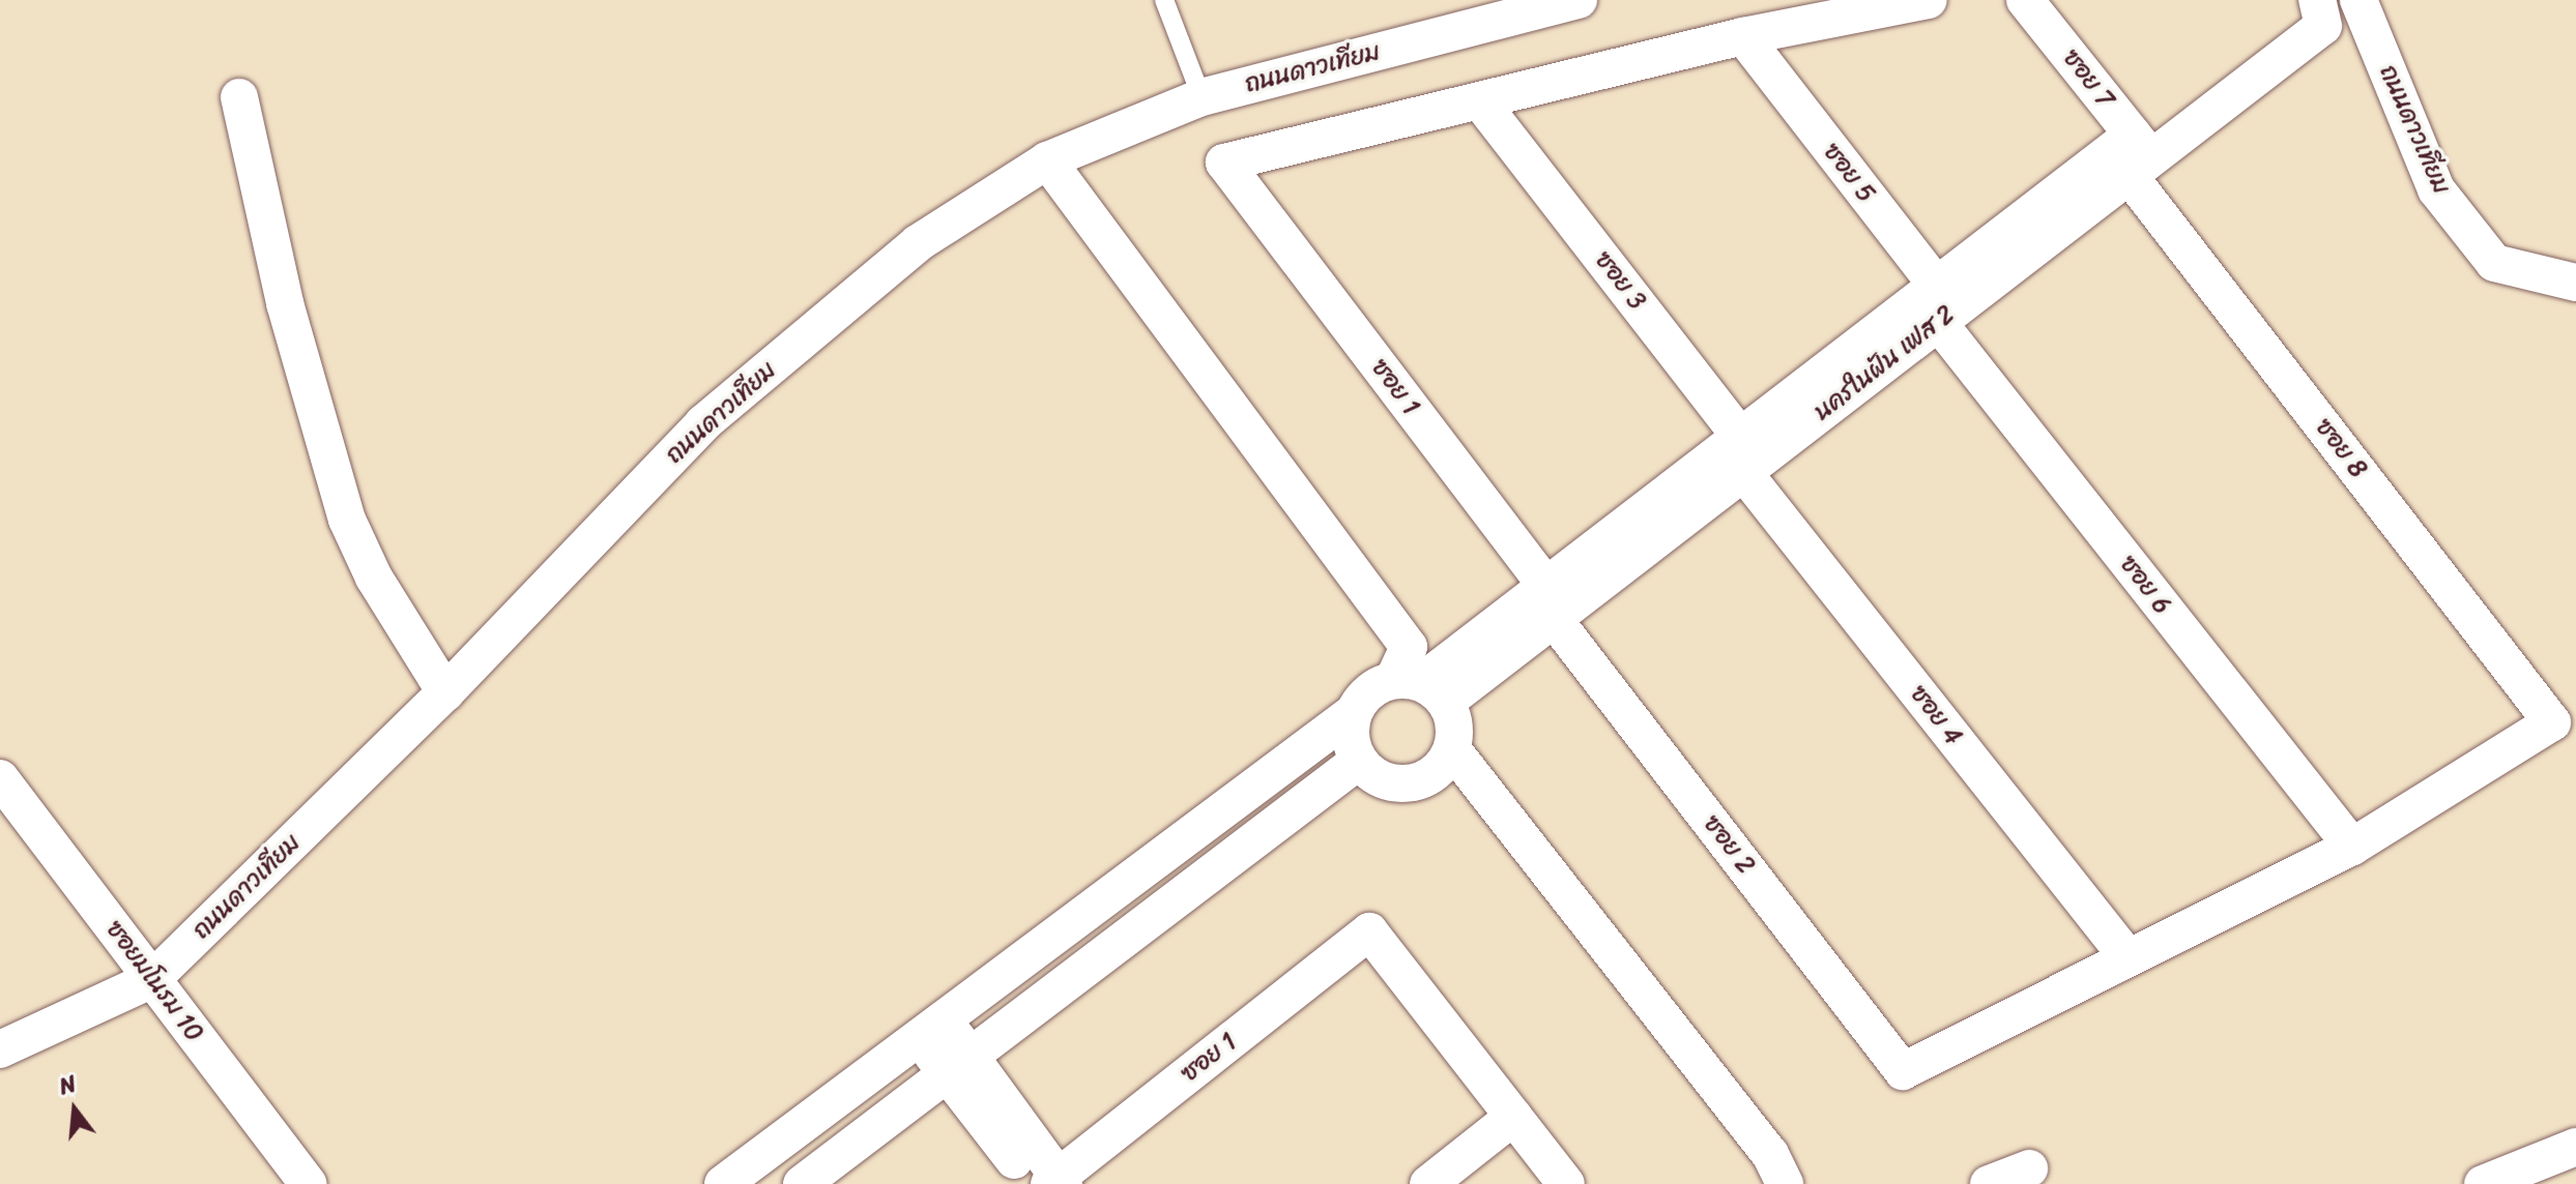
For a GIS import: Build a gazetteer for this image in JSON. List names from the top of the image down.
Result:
{
  "streets": {
    "street": [
      "ถนนดาวเทียม",
      "ซอย 7",
      "ซอย 5",
      "ซอย 3",
      "นครในฝัน เฟส 2",
      "ซอย 1",
      "ซอย 8",
      "ซอย 6",
      "ซอย 4",
      "ซอย 2",
      "ซอยมโนรม 10"
    ]
  },
  "crossings": [
    ["ถนนดาวเทียม", "ซอยมโนรม 10"],
    ["ซอย 7", "นครในฝัน เฟส 2"],
    ["ซอย 7", "ซอย 8"],
    ["ซอย 5", "นครในฝัน เฟส 2"],
    ["ซอย 5", "ซอย 6"],
    ["ซอย 3", "นครในฝัน เฟส 2"],
    ["ซอย 3", "ซอย 1"],
    ["ซอย 3", "ซอย 4"],
    ["นครในฝัน เฟส 2", "ซอย 1"],
    ["นครในฝัน เฟส 2", "ซอย 8"],
    ["นครในฝัน เฟส 2", "ซอย 6"],
    ["นครในฝัน เฟส 2", "ซอย 4"],
    ["นครในฝัน เฟส 2", "ซอย 2"],
    ["ซอย 1", "ซอย 2"],
    ["ซอย 8", "ซอย 6"],
    ["ซอย 4", "ซอย 2"]
  ],
  "north": "top"
}
